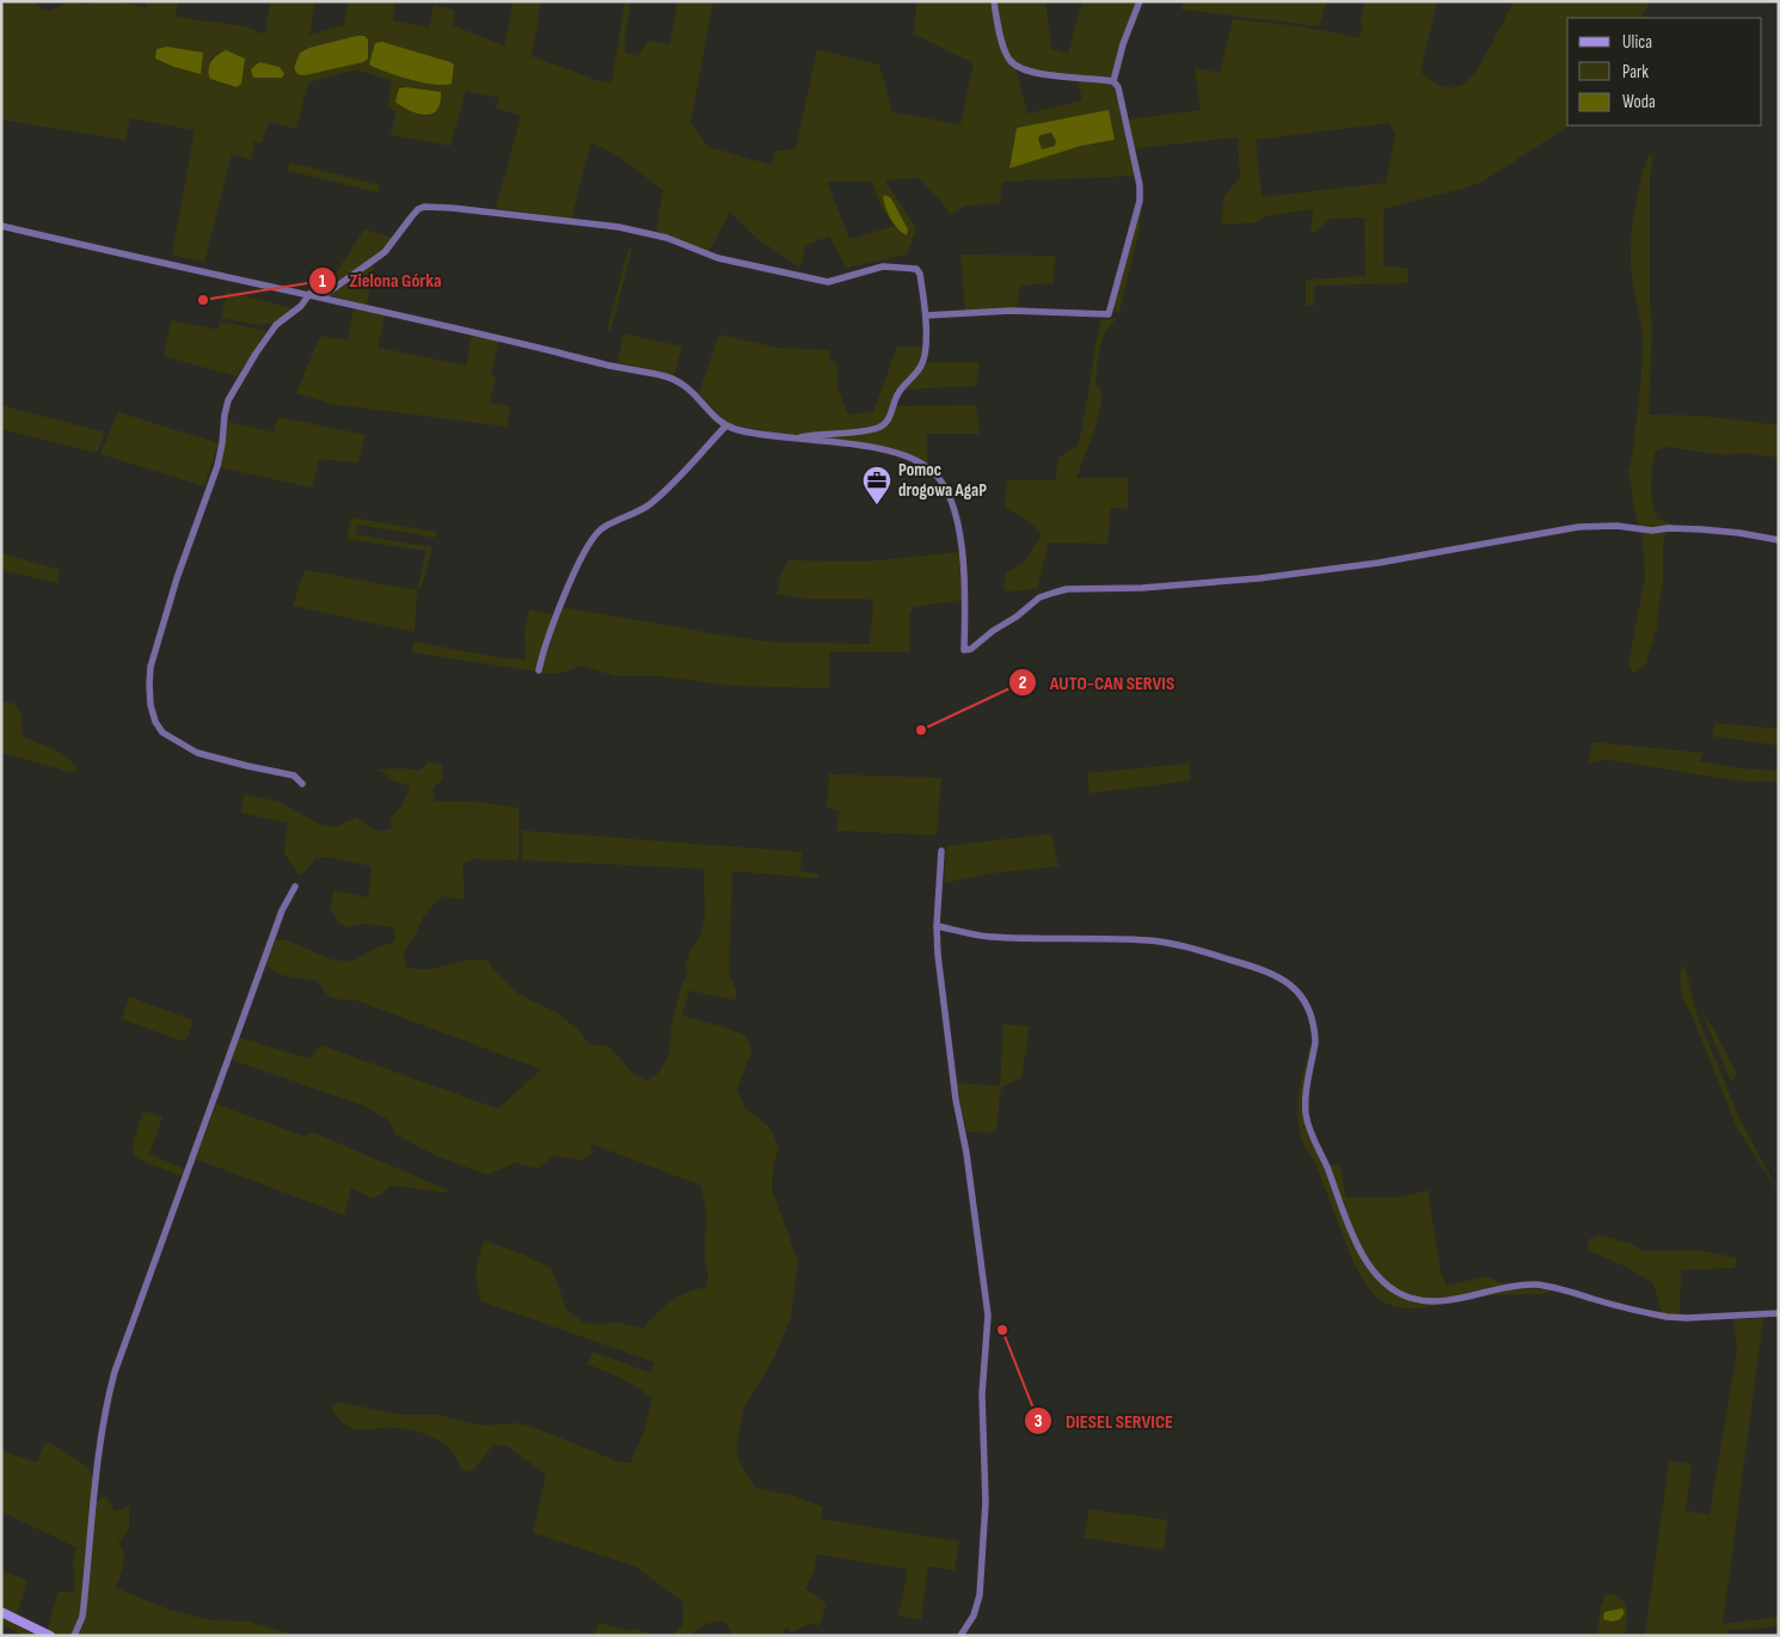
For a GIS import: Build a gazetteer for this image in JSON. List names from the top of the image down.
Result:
{
  "places": {
    "other": ["Zielona Górka", "AUTO-CAN SERVIS", "DIESEL SERVICE"],
    "office": ["Pomoc drogowa AgaP"]
  },
  "legend": ["Ulica", "Park", "Woda"]
}
